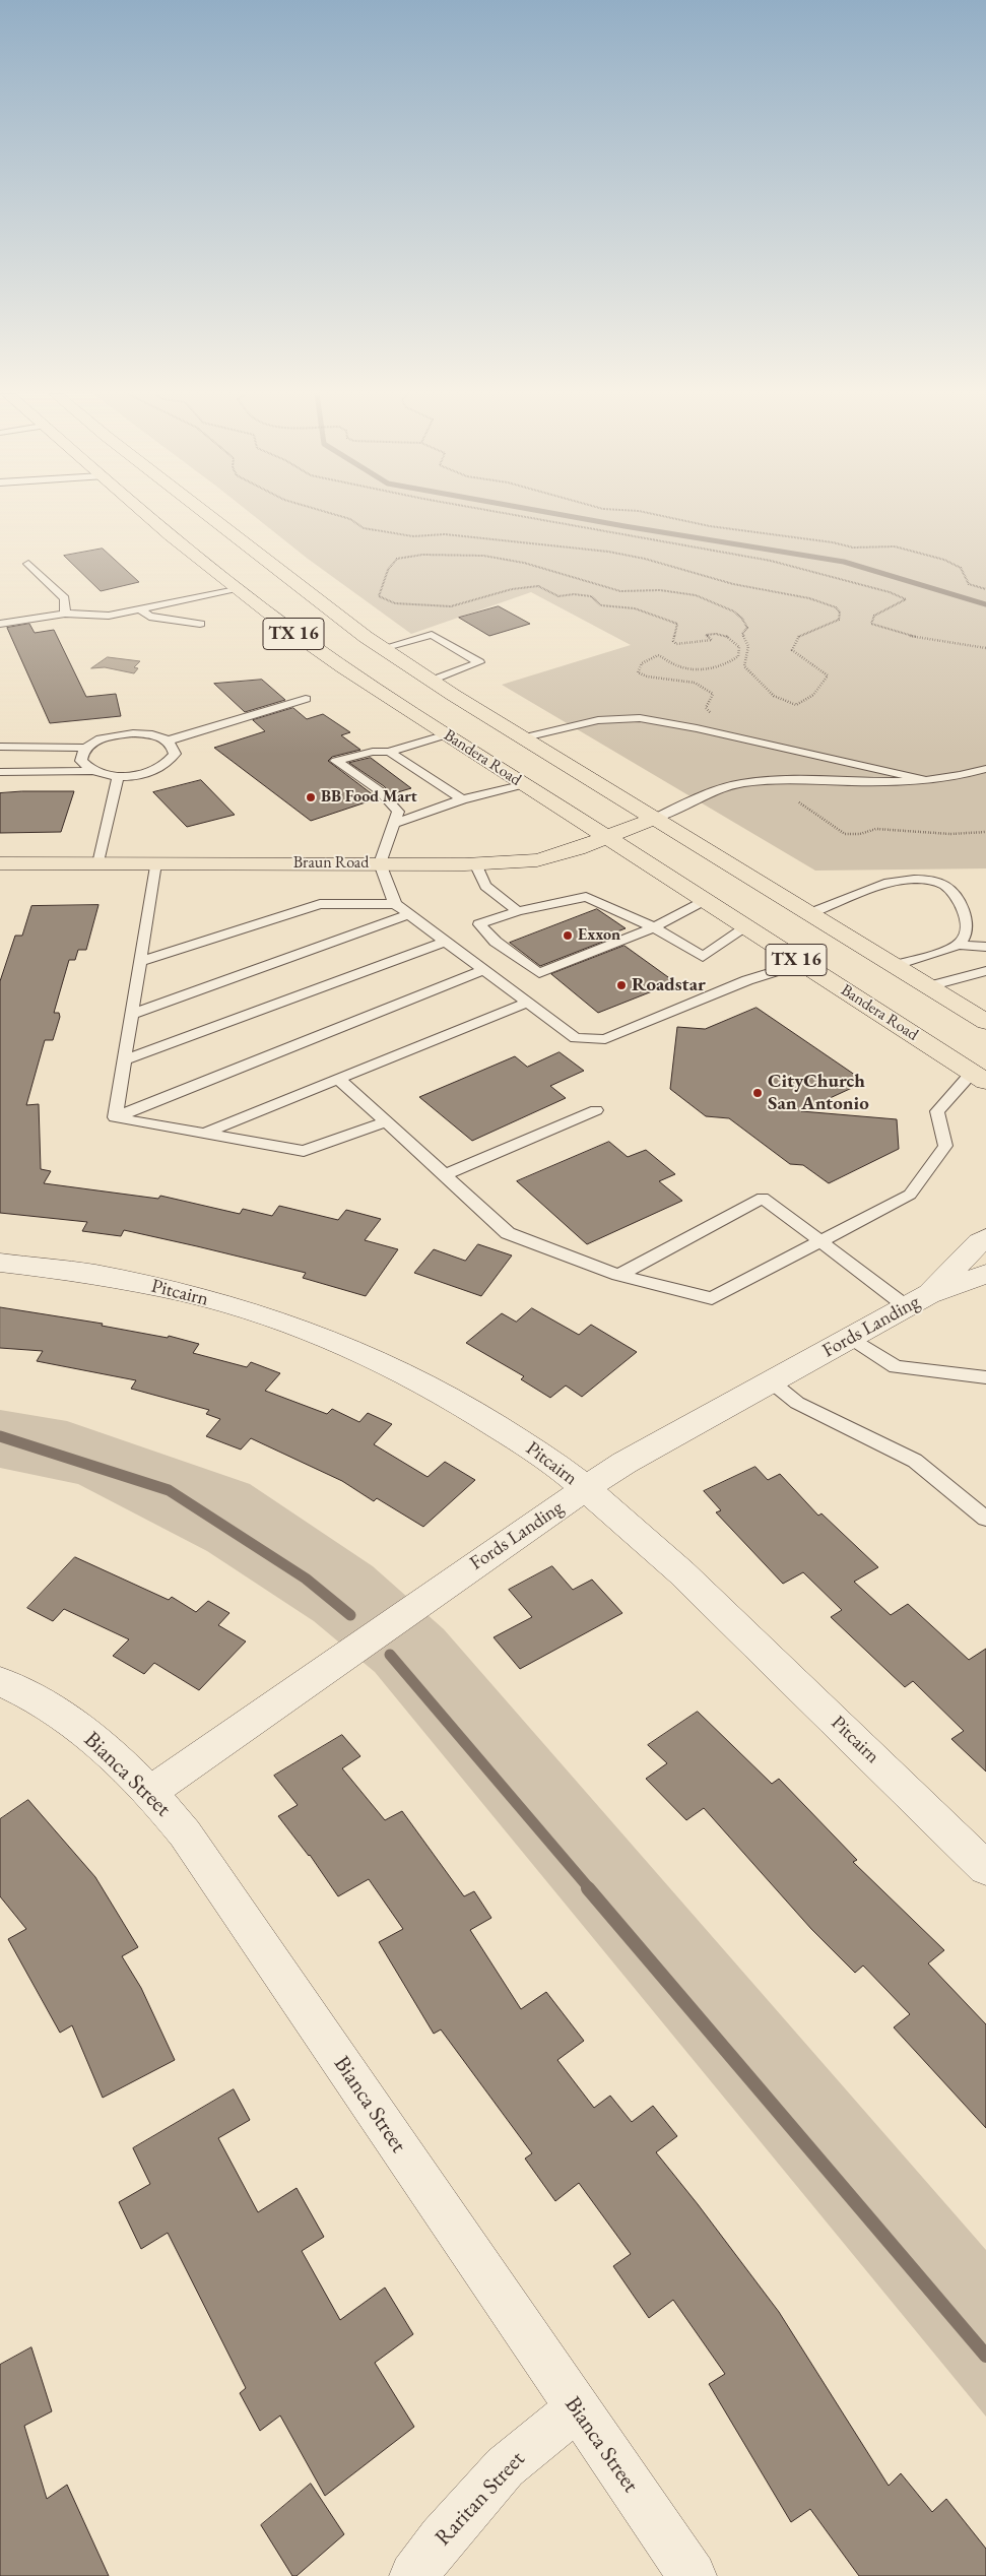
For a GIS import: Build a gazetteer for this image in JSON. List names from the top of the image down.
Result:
{
  "streets": {
    "main road": ["TX 16", "Bandera Road", "Braun Road"],
    "street": [
      "Pitcairn",
      "Fords Landing",
      "Bianca Street",
      "Raritan Street"
    ]
  },
  "crossings": [
    ["Bandera Road", "Braun Road"],
    ["Pitcairn", "Fords Landing"],
    ["Fords Landing", "Bianca Street"],
    ["Bianca Street", "Raritan Street"]
  ],
  "places": [
    "BB Food Mart",
    "Exxon",
    "Roadstar",
    "CityChurch San Antonio"
  ]
}
